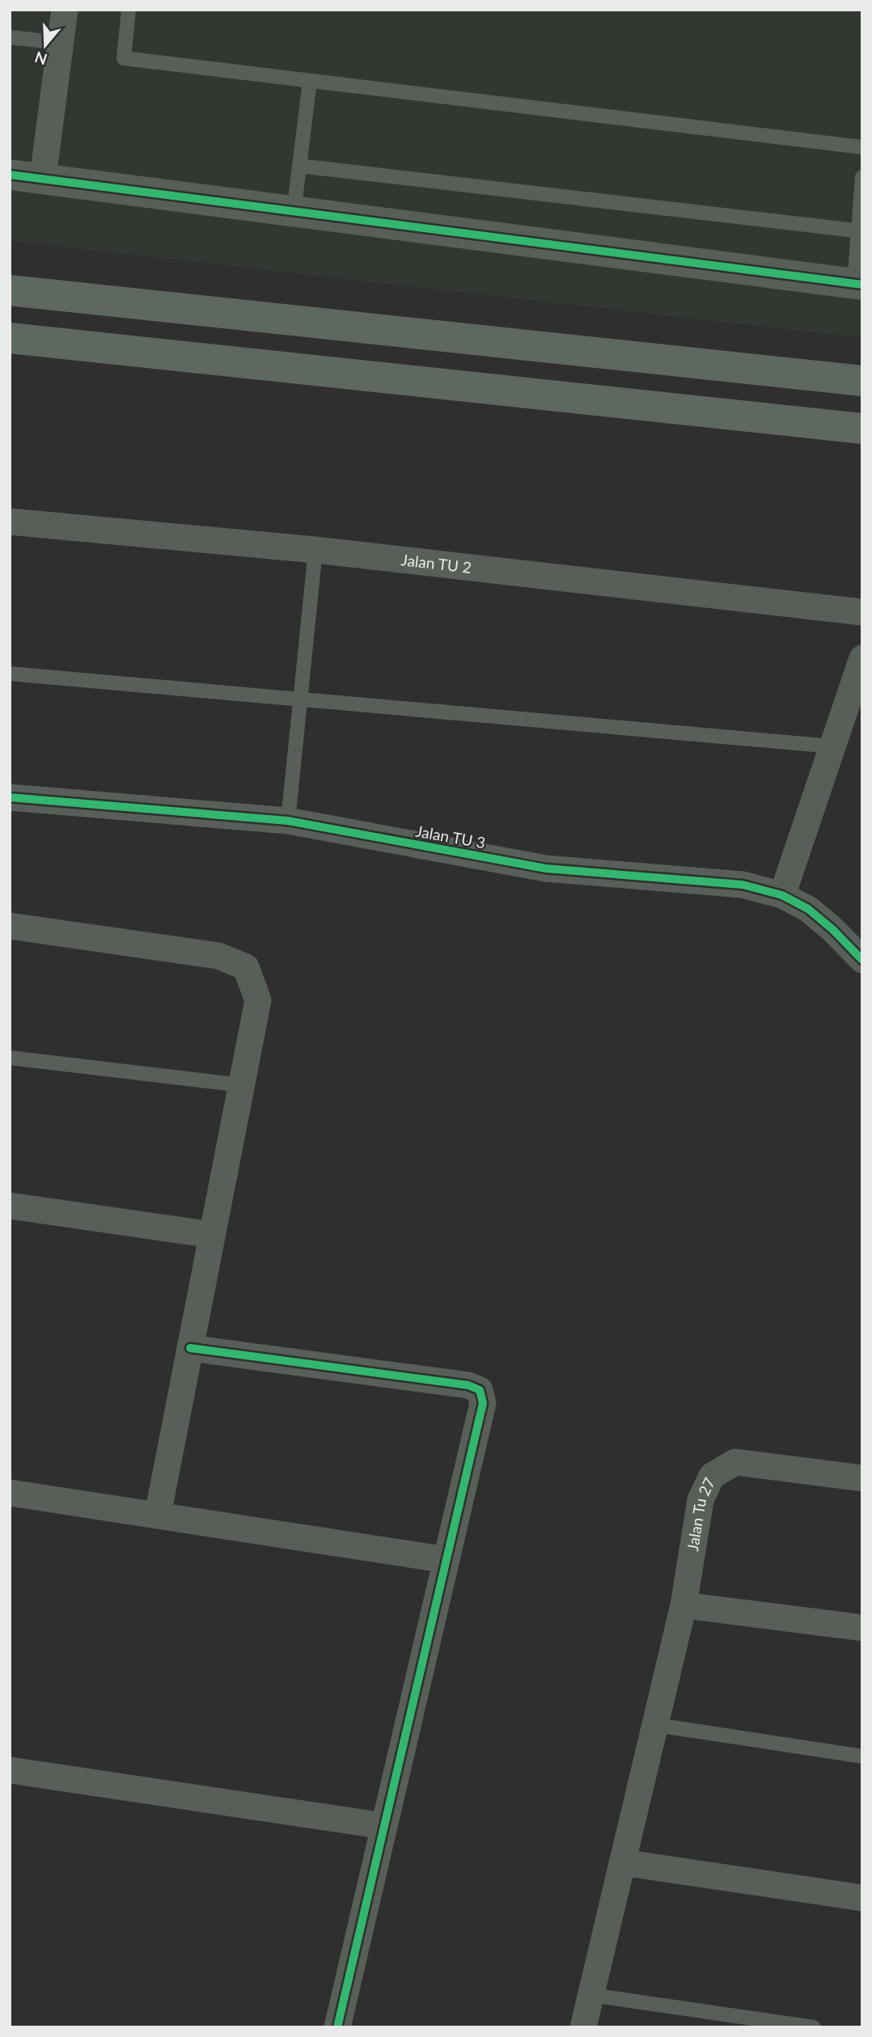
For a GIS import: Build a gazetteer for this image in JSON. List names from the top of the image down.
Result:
{
  "streets": {
    "street": ["Jalan TU 2", "Jalan TU 3", "Jalan Tu 27"]
  },
  "north": "bottom"
}
